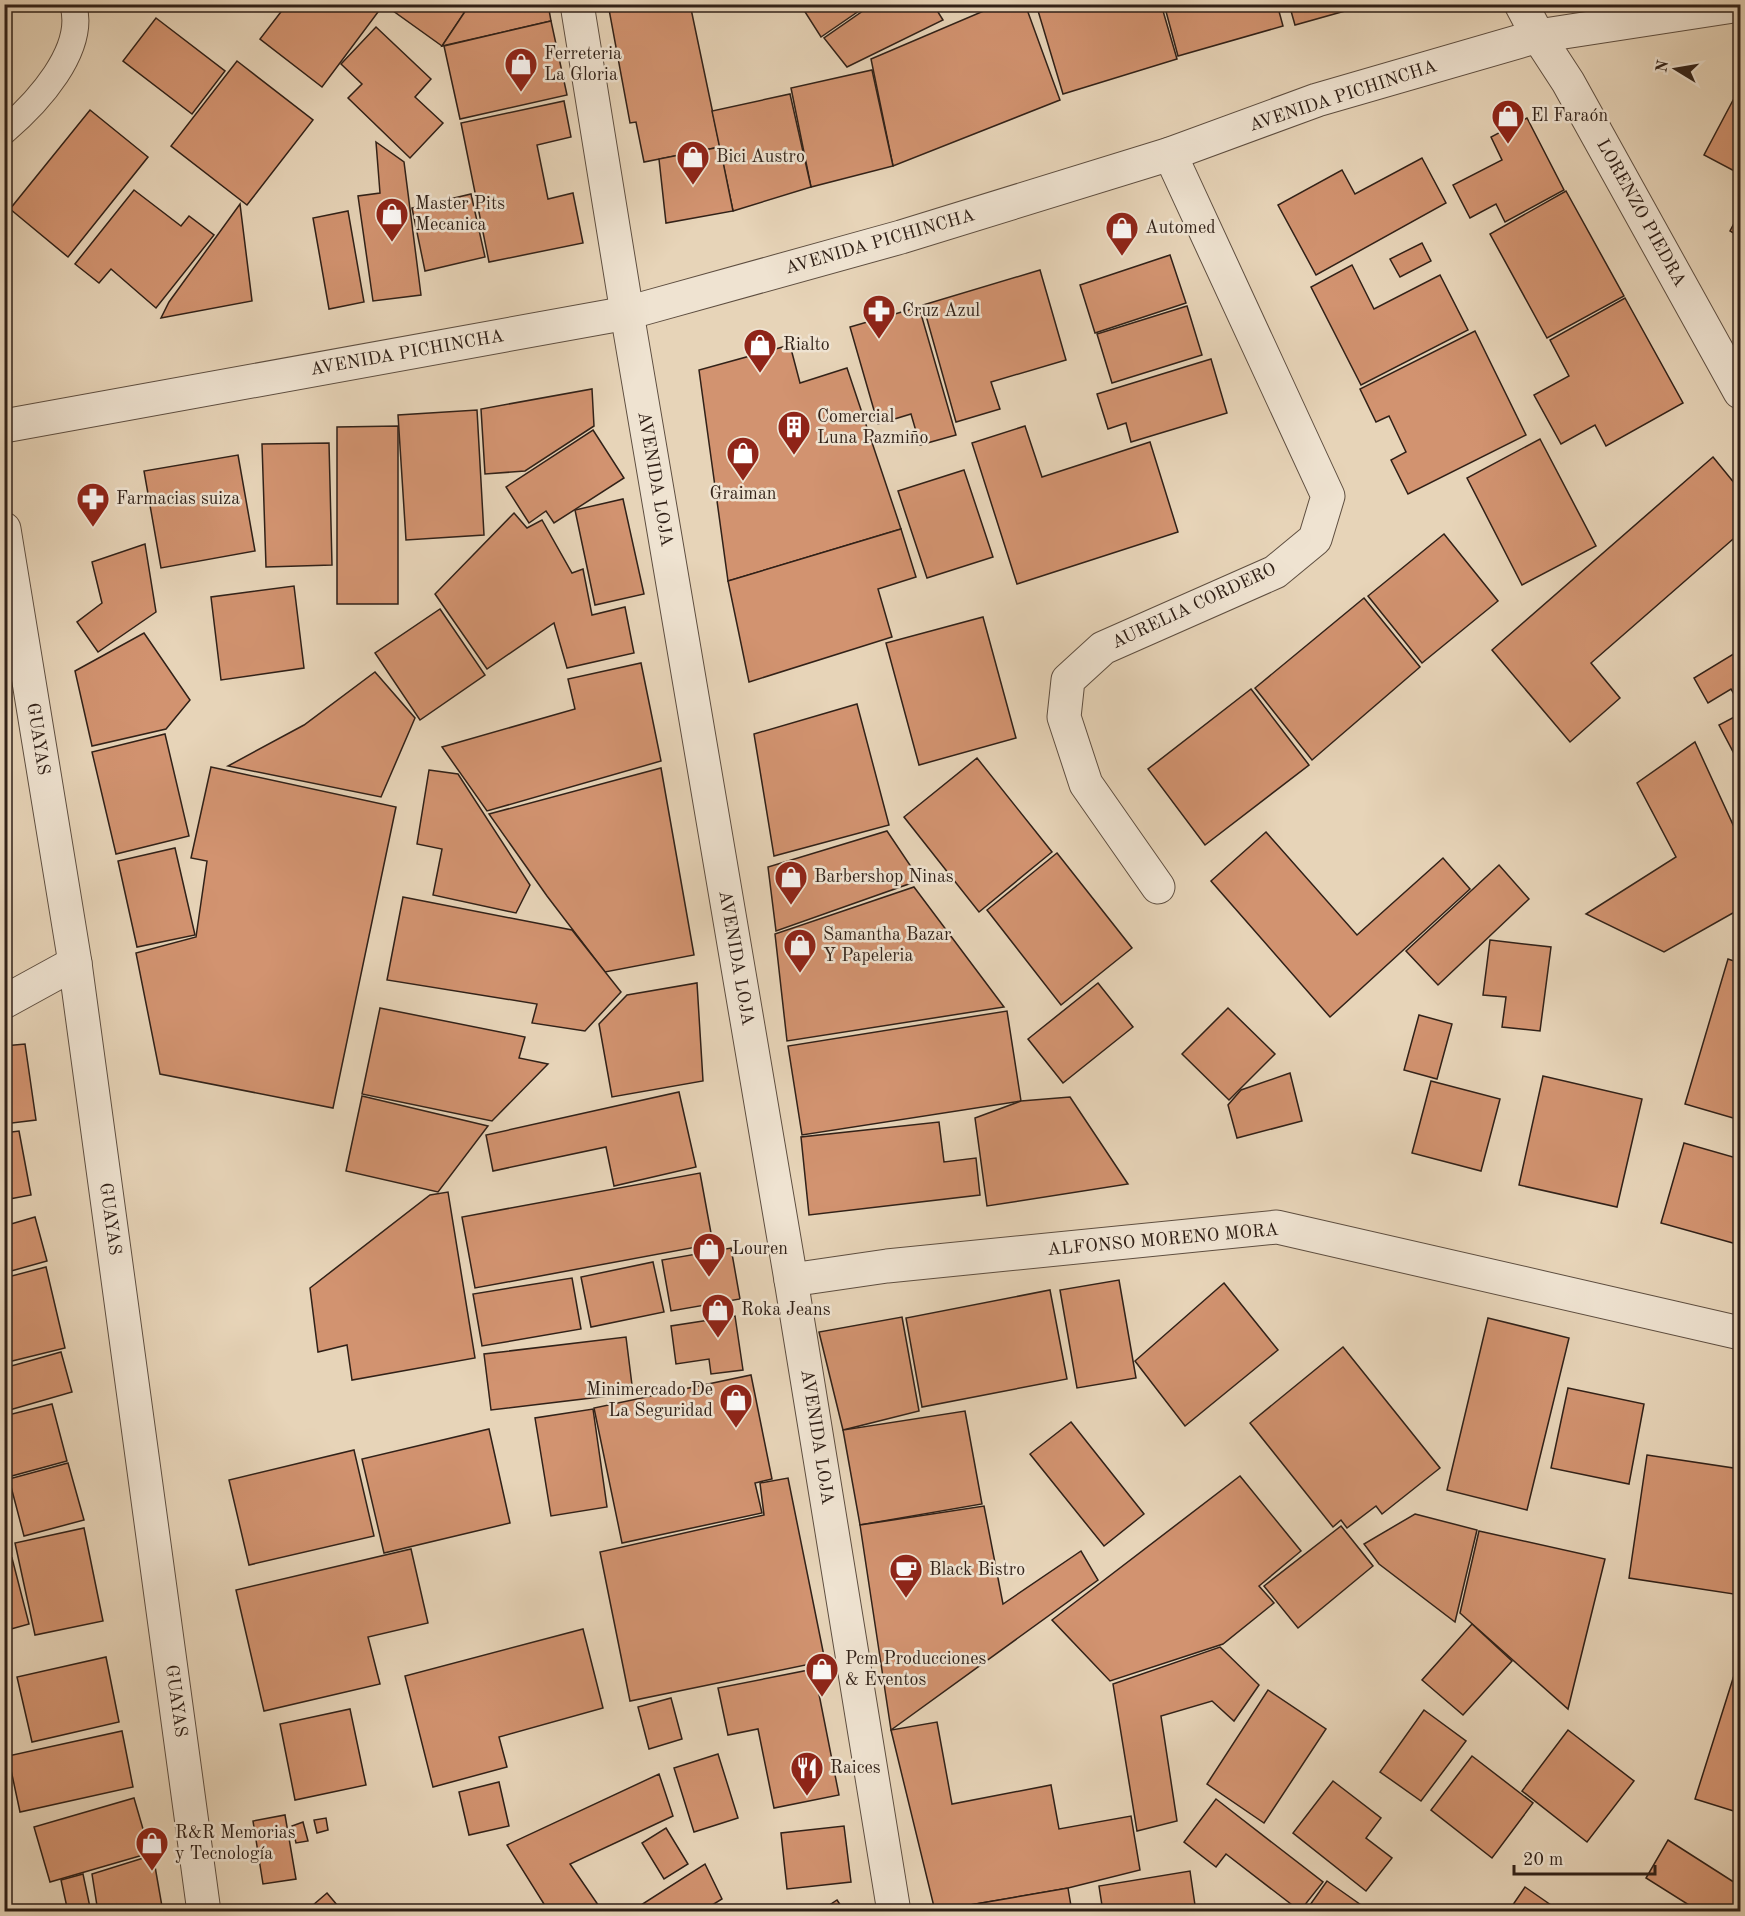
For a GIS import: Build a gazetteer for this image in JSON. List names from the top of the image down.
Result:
{
  "streets": {
    "street": [
      "AVENIDA PICHINCHA",
      "LORENZO PIEDRA",
      "AVENIDA LOJA",
      "AURELIA CORDERO",
      "GUAYAS",
      "ALFONSO MORENO MORA"
    ]
  },
  "crossings": [
    ["AVENIDA PICHINCHA", "LORENZO PIEDRA"],
    ["AVENIDA PICHINCHA", "AVENIDA LOJA"],
    ["AVENIDA PICHINCHA", "AURELIA CORDERO"],
    ["AVENIDA LOJA", "ALFONSO MORENO MORA"]
  ],
  "places": {
    "shop": [
      "Ferreteria La Gloria",
      "El Faraón",
      "Bici Austro",
      "Master Pits Mecanica",
      "Automed",
      "Rialto",
      "Graiman",
      "Barbershop Ninas",
      "Samantha Bazar Y Papeleria",
      "Louren",
      "Roka Jeans",
      "Minimercado De La Seguridad",
      "Pcm Producciones & Eventos",
      "R&R Memorias y Tecnología"
    ],
    "pharmacy": ["Cruz Azul", "Farmacias suiza"],
    "building": ["Comercial Luna Pazmiño"],
    "cafe": ["Black Bistro"],
    "restaurant": ["Raices"]
  },
  "scale_bar": "20 m",
  "north": "left"
}
